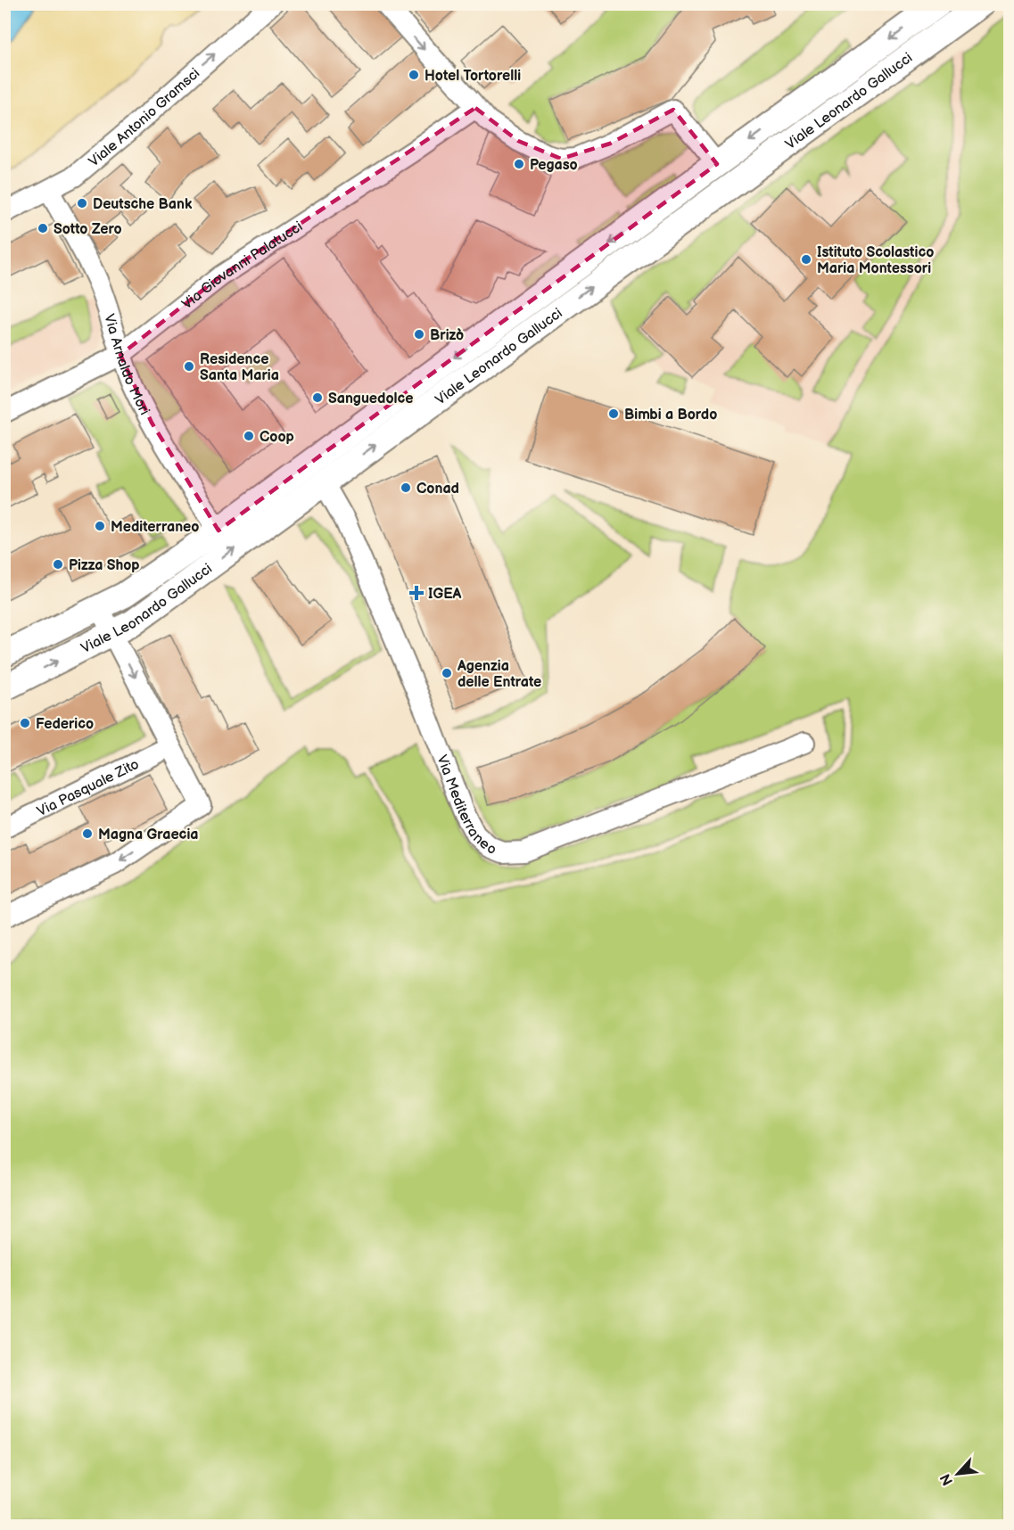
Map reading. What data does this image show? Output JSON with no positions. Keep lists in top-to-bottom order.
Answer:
{
  "streets": {
    "street": [
      "Viale Leonardo Gallucci",
      "Viale Antonio Gramsci",
      "Via Giovanni Palatucci",
      "Via Arnaldo Mori",
      "Via Pasquale Zito",
      "Via Mediterraneo"
    ]
  },
  "crossings": [
    ["Viale Leonardo Gallucci", "Via Arnaldo Mori"],
    ["Viale Leonardo Gallucci", "Via Mediterraneo"],
    ["Viale Antonio Gramsci", "Via Arnaldo Mori"],
    ["Via Giovanni Palatucci", "Via Arnaldo Mori"]
  ],
  "one_way": ["Viale Antonio Gramsci"],
  "places": {
    "other": [
      "Hotel Tortorelli",
      "Pegaso",
      "Deutsche Bank",
      "Sotto Zero",
      "Istituto Scolastico Maria Montessori",
      "Brizò",
      "Residence Santa Maria",
      "Sanguedolce",
      "Bimbi a Bordo",
      "Coop",
      "Conad",
      "Mediterraneo",
      "Pizza Shop",
      "Agenzia delle Entrate",
      "Federico",
      "Magna Graecia"
    ],
    "health": ["IGEA"]
  },
  "north": "bottom left"
}
